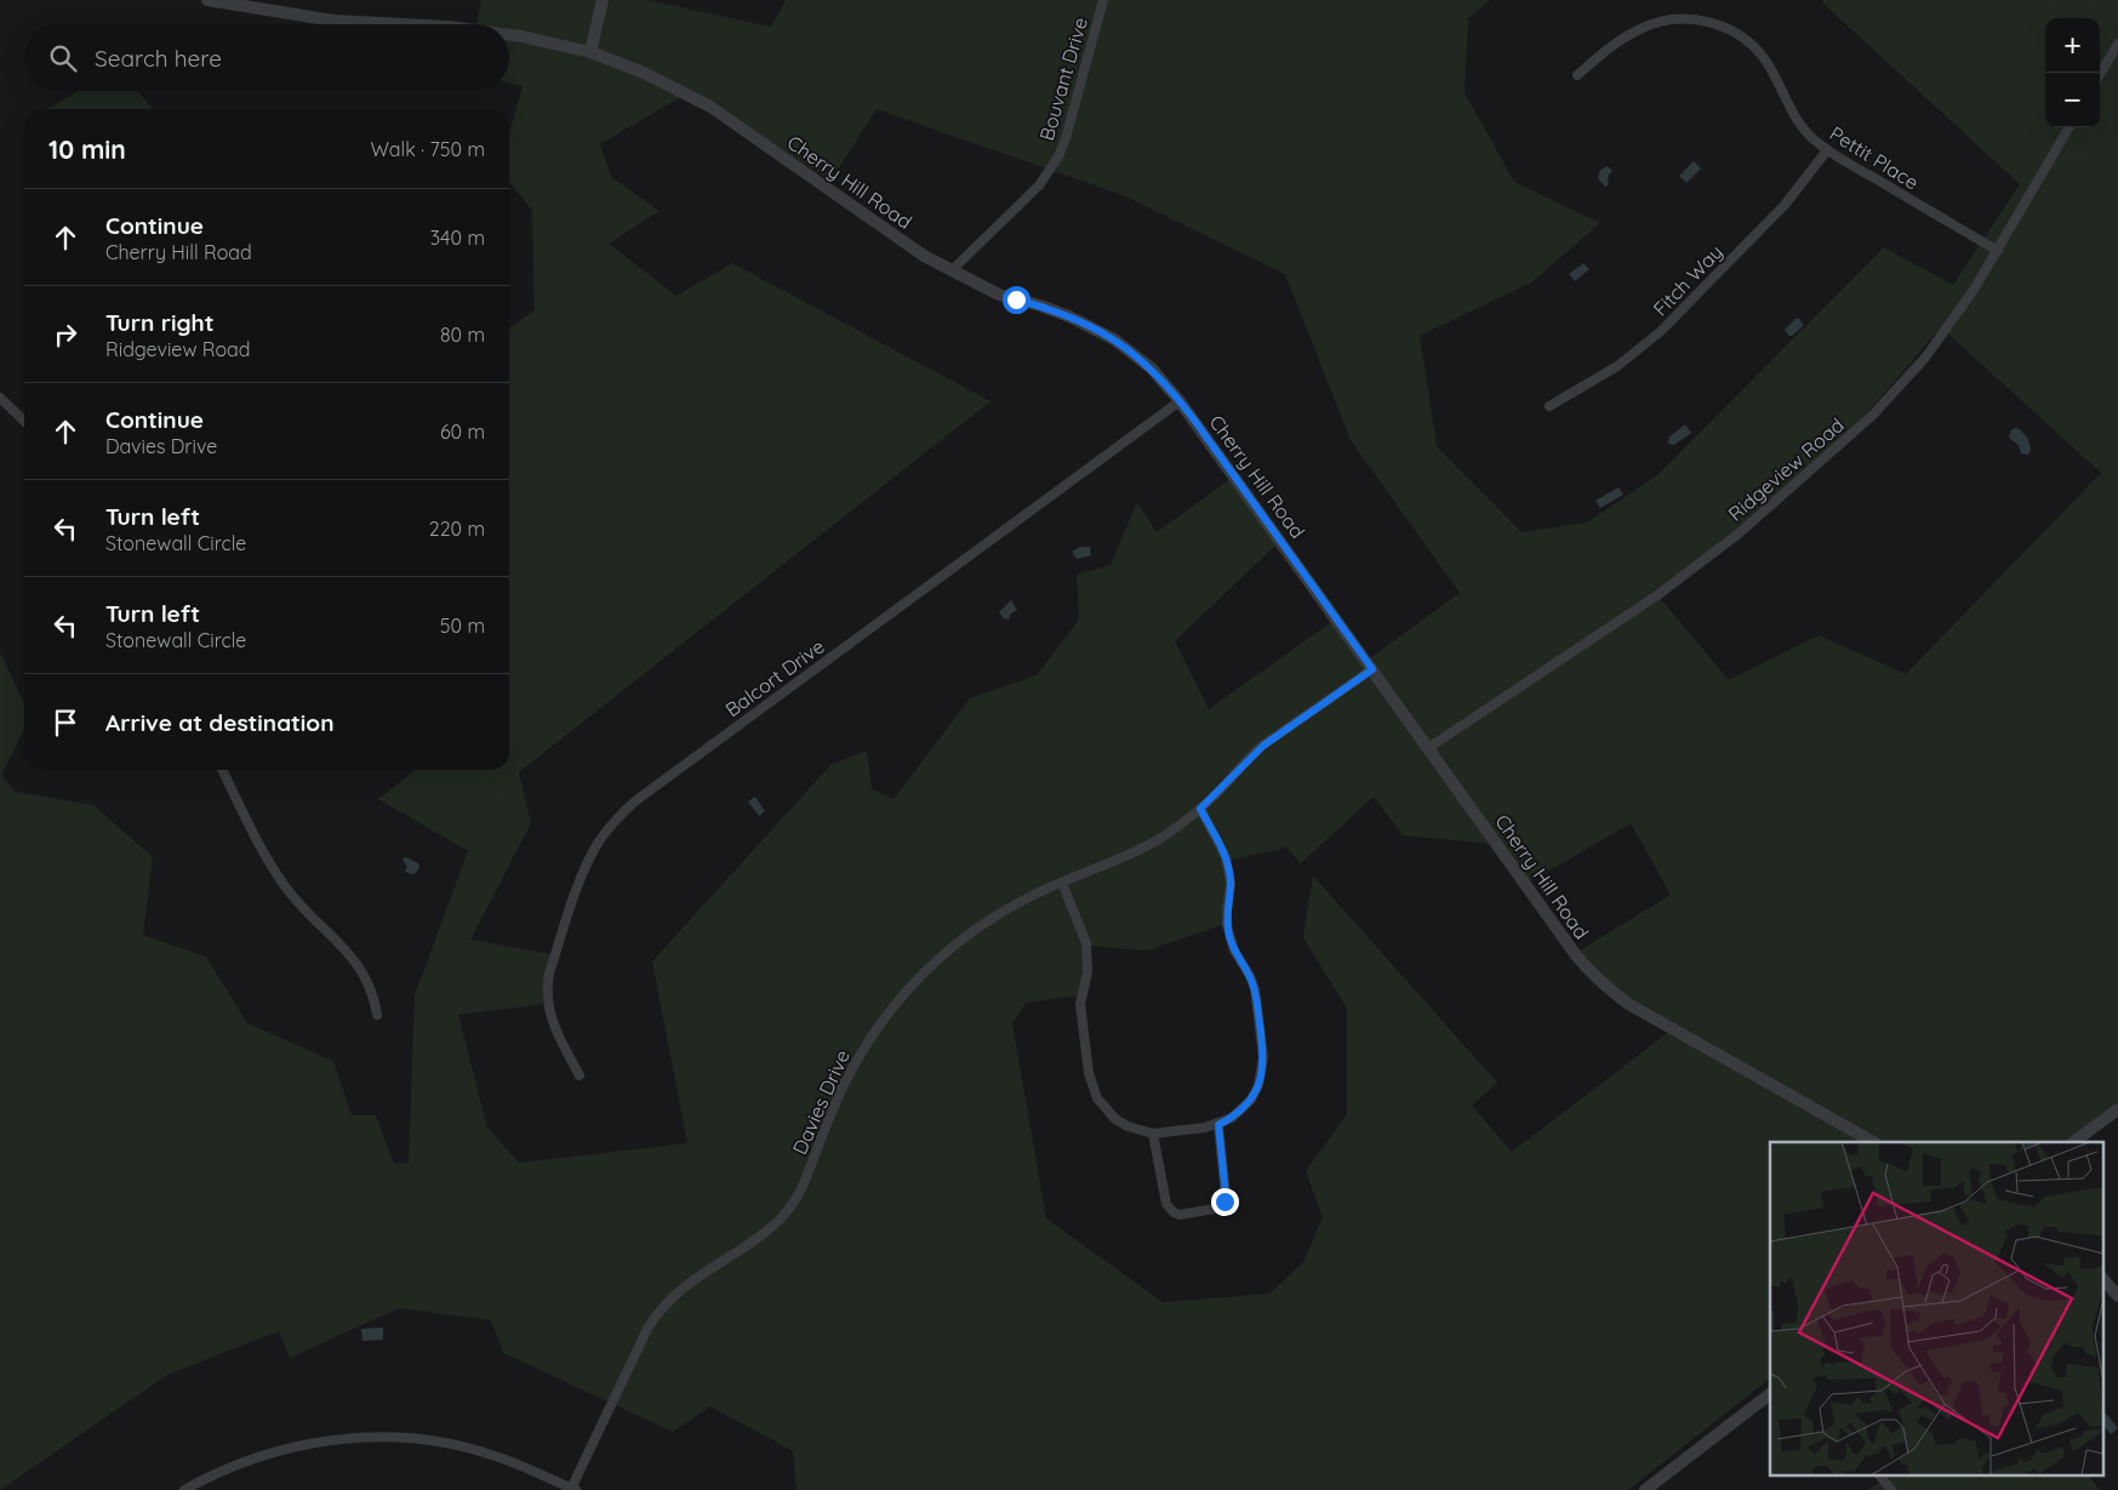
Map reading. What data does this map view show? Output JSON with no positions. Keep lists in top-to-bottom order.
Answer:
{
  "streets": {
    "street": [
      "Bouvant Drive",
      "Pettit Place",
      "Cherry Hill Road",
      "Fitch Way",
      "Ridgeview Road",
      "Balcort Drive",
      "Davies Drive"
    ]
  },
  "crossings": [
    ["Bouvant Drive", "Cherry Hill Road"],
    ["Pettit Place", "Fitch Way"],
    ["Pettit Place", "Ridgeview Road"],
    ["Cherry Hill Road", "Ridgeview Road"],
    ["Cherry Hill Road", "Balcort Drive"],
    ["Cherry Hill Road", "Davies Drive"]
  ],
  "page": {
    "map_buttons": ["+", "−"],
    "search": "Search here",
    "heading": ["10 min", "Walk · 750 m"],
    "list": [
      ["Continue", "Cherry Hill Road", "340 m"],
      ["Turn right", "Ridgeview Road", "80 m"],
      ["Continue", "Davies Drive", "60 m"],
      ["Turn left", "Stonewall Circle", "220 m"],
      ["Turn left", "Stonewall Circle", "50 m"],
      "Arrive at destination"
    ]
  }
}
